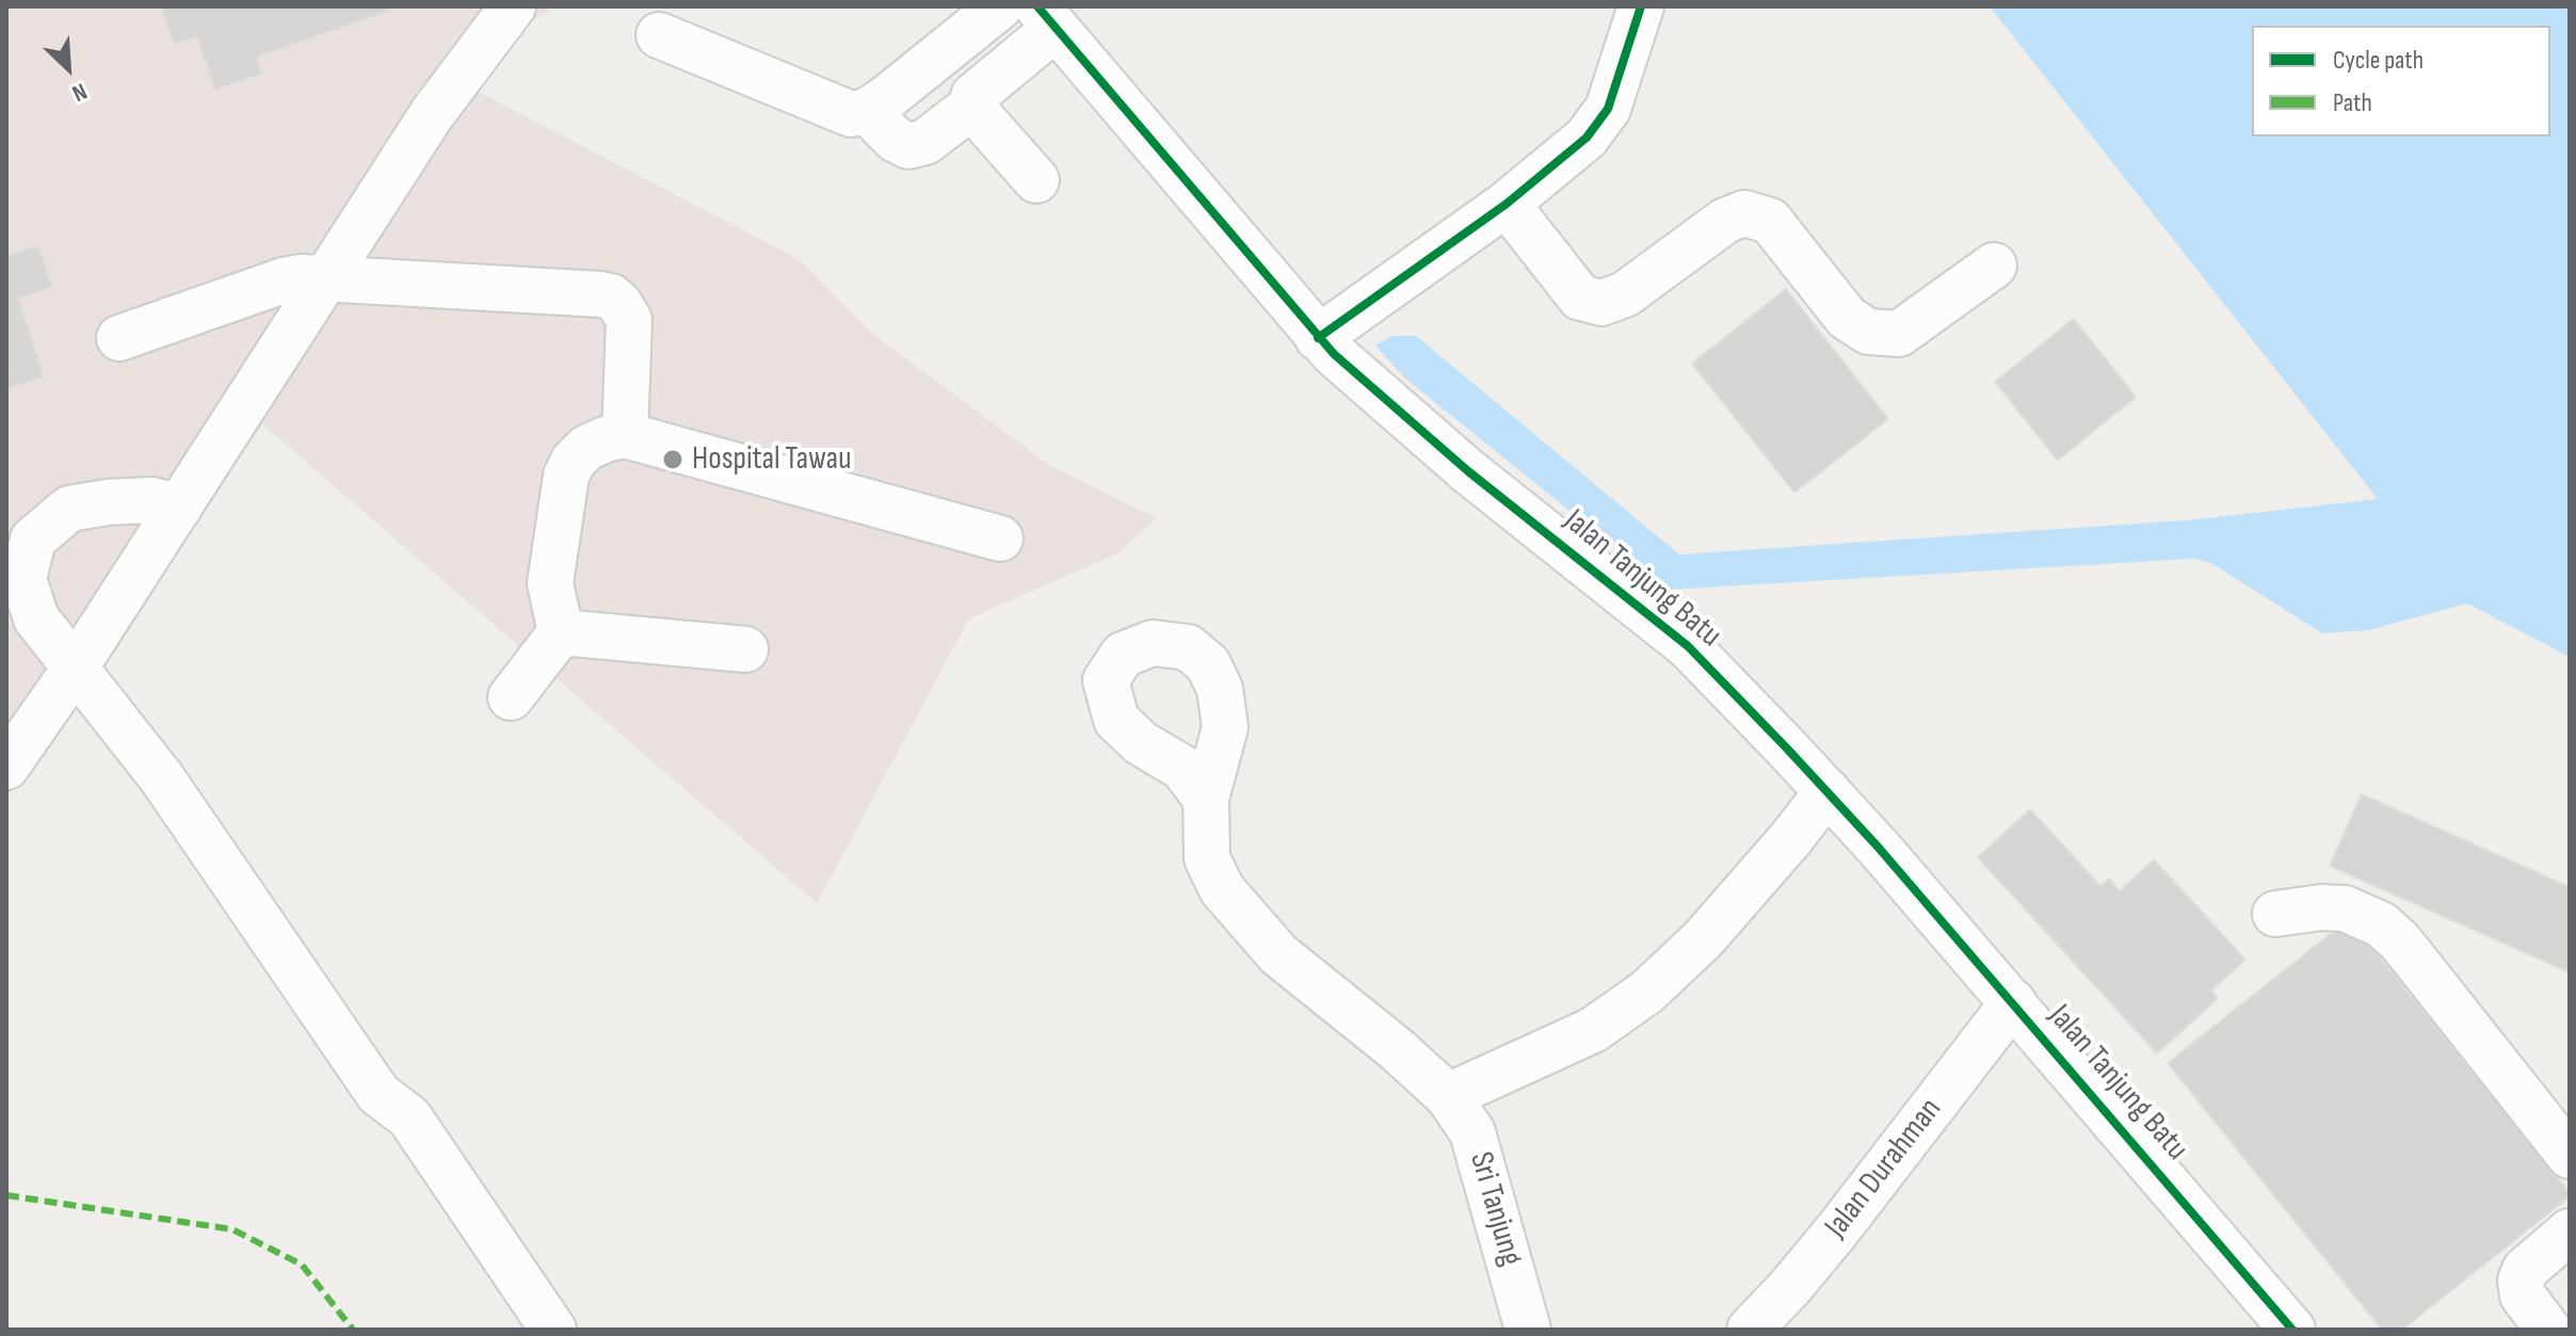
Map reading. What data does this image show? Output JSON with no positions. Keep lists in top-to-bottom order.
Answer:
{
  "streets": {
    "street": ["Jalan Tanjung Batu", "Jalan Durahman", "Sri Tanjung"]
  },
  "crossings": [
    ["Jalan Tanjung Batu", "Jalan Durahman"]
  ],
  "places": ["Hospital Tawau"],
  "legend": ["Cycle path", "Path"],
  "north": "bottom right"
}
